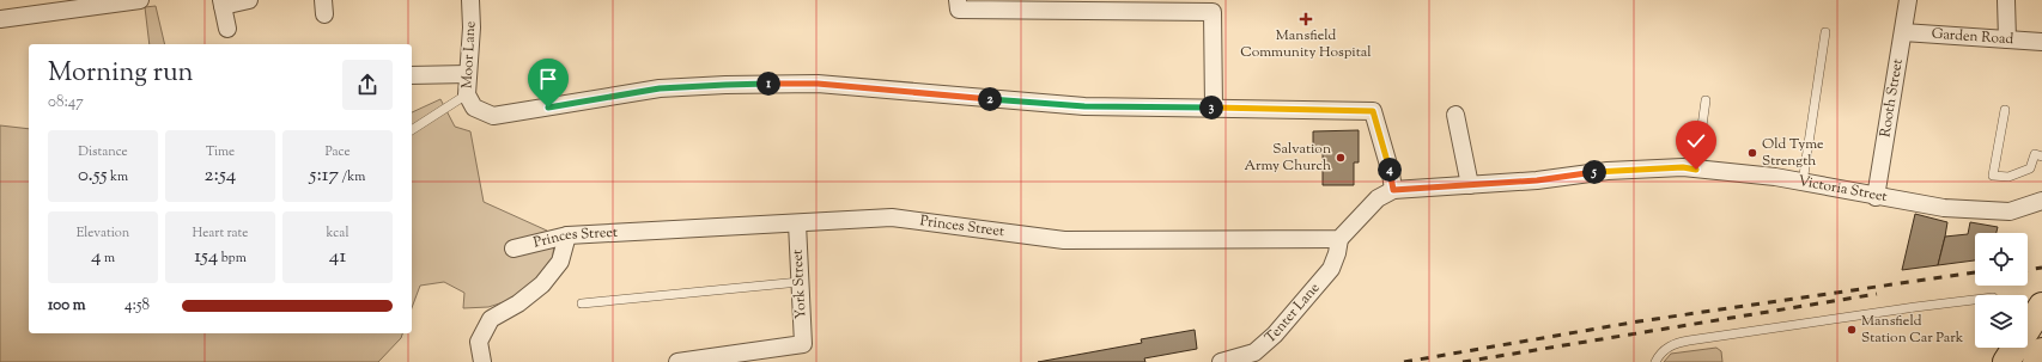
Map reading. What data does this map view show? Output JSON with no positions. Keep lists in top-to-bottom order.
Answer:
{
  "streets": {
    "street": [
      "Garden Road",
      "Moor Lane",
      "Rooth Street",
      "Victoria Street",
      "Princes Street",
      "York Street",
      "Tenter Lane"
    ]
  },
  "crossings": [
    ["Garden Road", "Rooth Street"],
    ["Rooth Street", "Victoria Street"],
    ["Princes Street", "York Street"],
    ["Princes Street", "Tenter Lane"]
  ],
  "places": {
    "health": ["Mansfield Community Hospital"],
    "other": ["Old Tyme Strength", "Salvation Army Church", "Mansfield Station Car Park"]
  },
  "page": {
    "heading": ["Morning run", "08:47"],
    "pins": [
      "1",
      "2",
      "3",
      "4",
      "5"
    ],
    "stats": [
      ["Distance", "0.55 km"],
      ["Time", "2:54"],
      ["Pace", "5:17 /km"],
      ["Elevation", "4 m"],
      ["Heart rate", "154 bpm"],
      ["kcal", "41"]
    ],
    "list": [
      {
        "name": "100 m",
        "note": "4:58"
      }
    ]
  }
}
